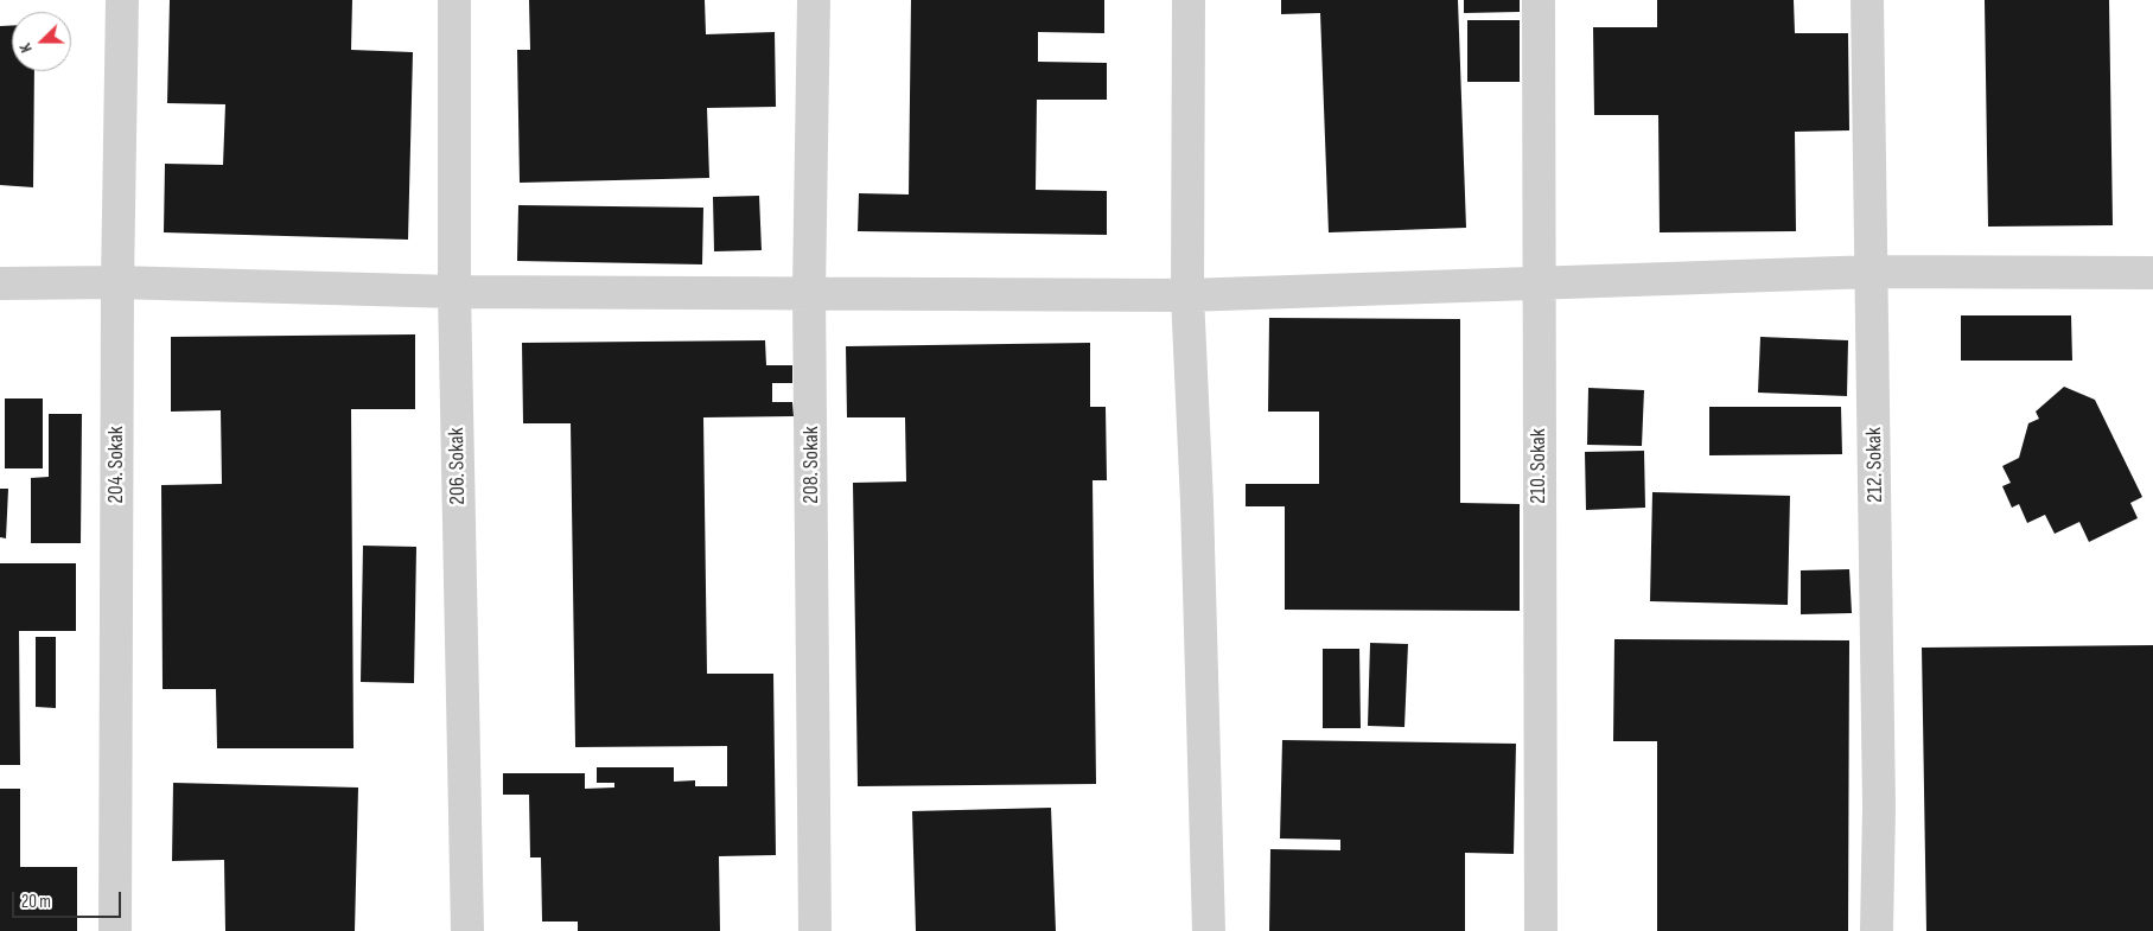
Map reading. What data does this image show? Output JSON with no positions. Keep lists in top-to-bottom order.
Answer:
{
  "streets": {
    "street": [
      "204. Sokak",
      "208. Sokak",
      "212. Sokak",
      "206. Sokak",
      "210. Sokak"
    ]
  },
  "scale_bar": "20 m",
  "north": "left"
}
